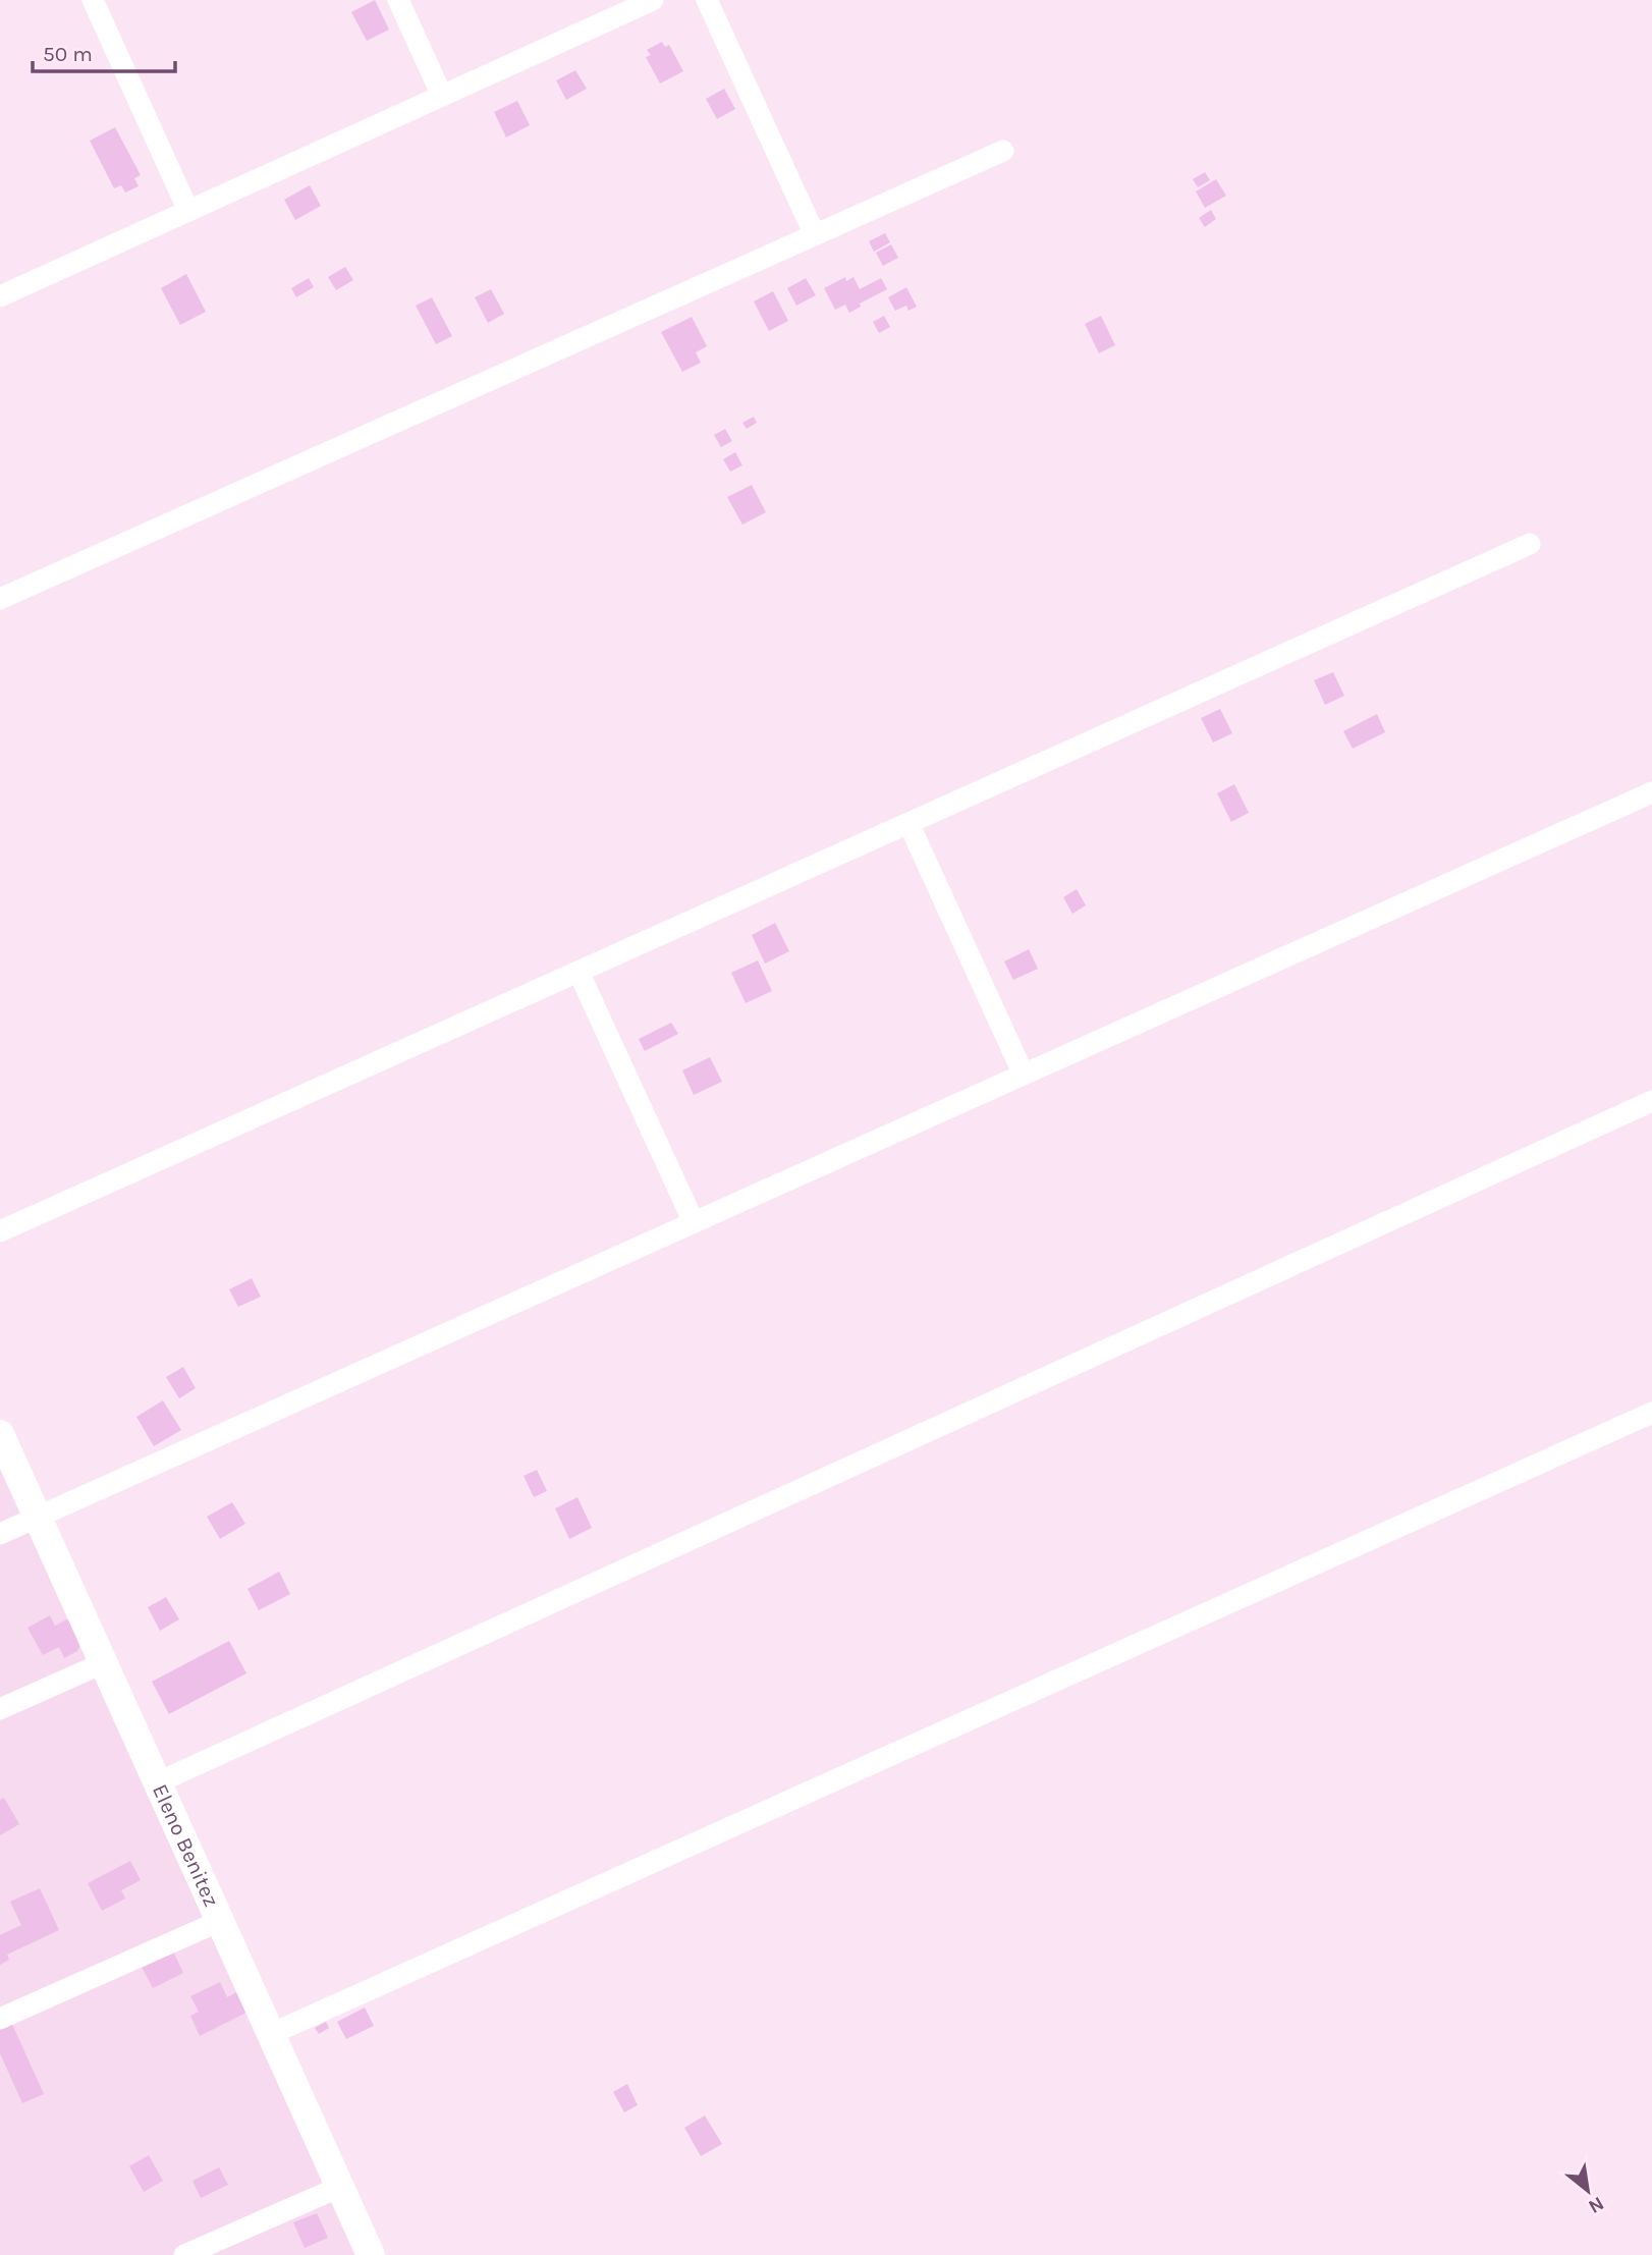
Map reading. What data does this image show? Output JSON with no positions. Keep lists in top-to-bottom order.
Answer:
{
  "streets": {
    "street": ["Eleno Benitez"]
  },
  "scale_bar": "50 m",
  "north": "bottom right"
}
